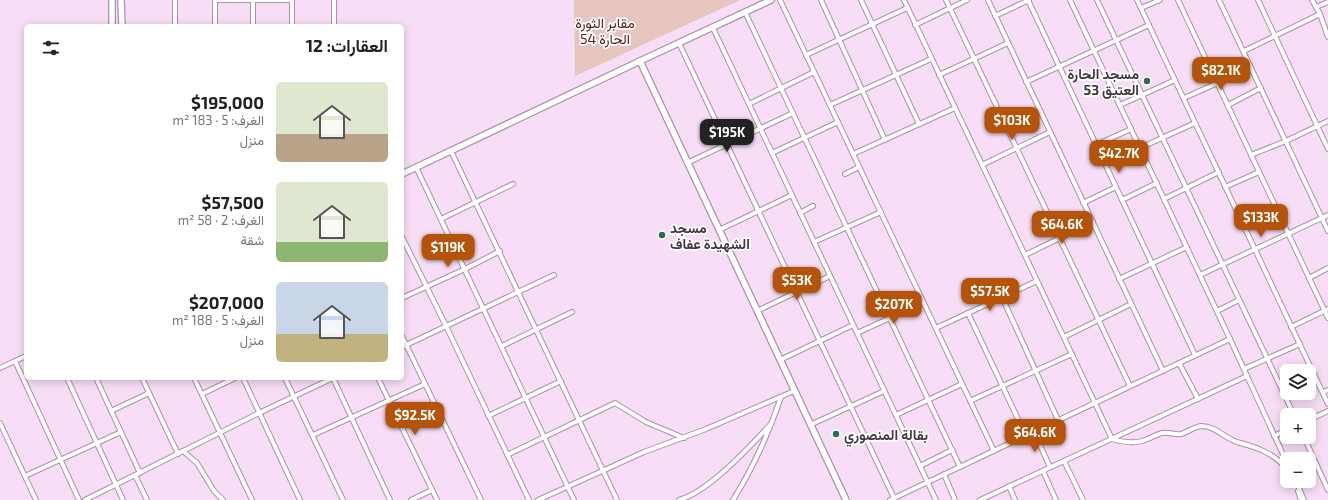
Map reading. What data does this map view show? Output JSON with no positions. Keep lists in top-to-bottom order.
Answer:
{
  "parks": ["مقابر الثورة الحارة 54"],
  "places": ["مسجد الحارة 53 العتيق", "مسجد الشهيدة عفاف", "بقالة المنصوري"],
  "page": {
    "heading": "العقارات: 12",
    "price": [
      "$82.1K",
      "$103K",
      "$195K",
      "$42.7K",
      "$133K",
      "$64.6K",
      "$119K",
      "$53K",
      "$57.5K",
      "$207K",
      "$92.5K",
      "$64.6K"
    ],
    "list": [
      {
        "name": "$195,000",
        "note": "الغرف: 5 · 183 m² · منزل"
      },
      {
        "name": "$57,500",
        "note": "الغرف: 2 · 58 m² · شقة"
      },
      {
        "name": "$207,000",
        "note": "الغرف: 5 · 188 m² · منزل"
      }
    ],
    "map_buttons": ["+", "−"]
  }
}
